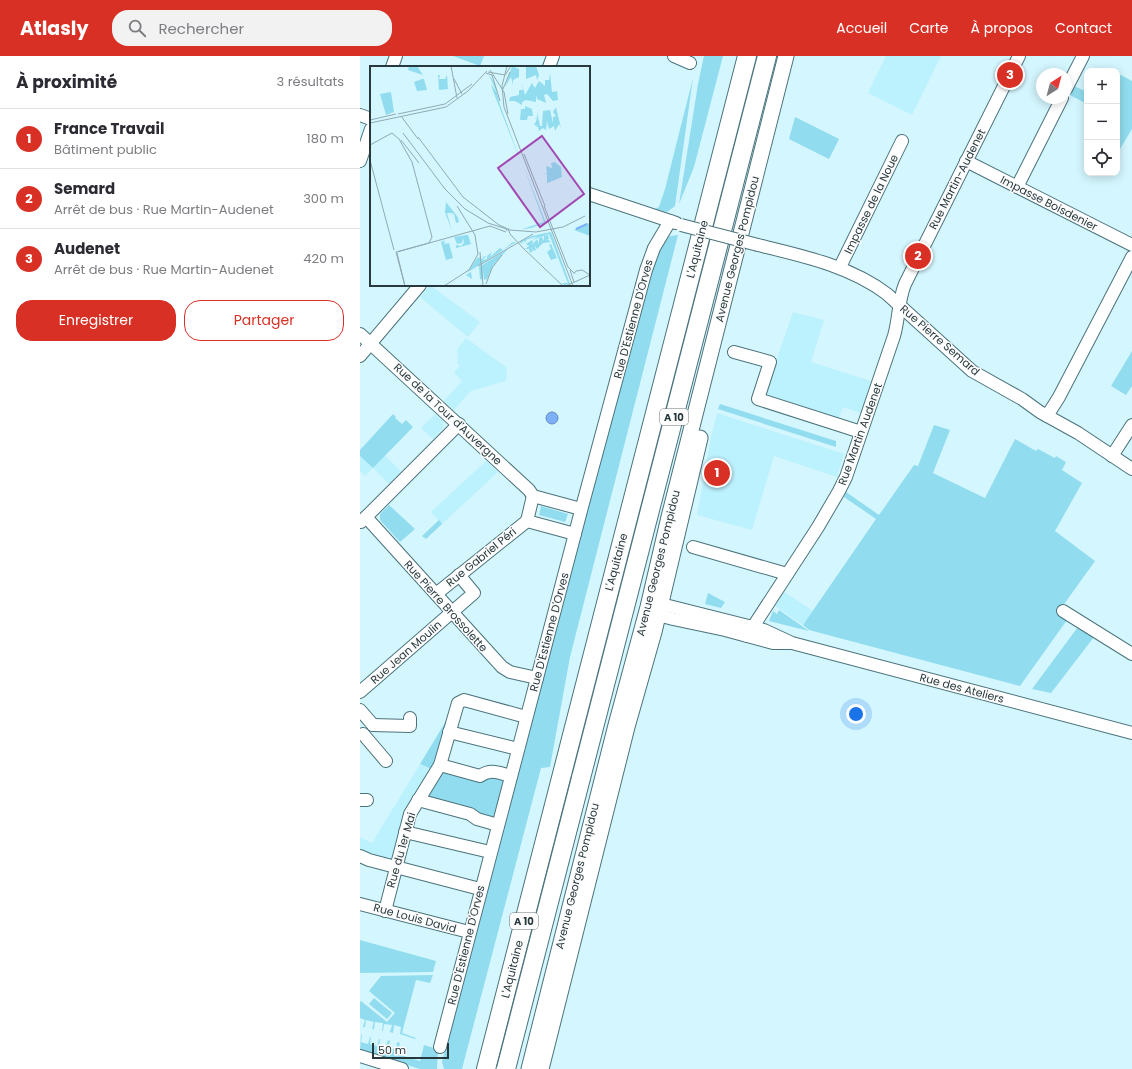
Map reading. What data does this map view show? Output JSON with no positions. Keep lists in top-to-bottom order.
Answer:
{
  "streets": {
    "highway": ["L'Aquitaine", "A 10"],
    "main road": ["Avenue Georges Pompidou"],
    "street": [
      "Rue Martin-Audenet",
      "Impasse Boisdenier",
      "Impasse de la Noue",
      "Rue D'Estienne D'Orves",
      "Rue Pierre Semard",
      "Rue de la Tour d'Auvergne",
      "Rue Martin Audenet",
      "Rue Gabriel Péri",
      "Rue Pierre Brossolette",
      "Rue Jean Moulin",
      "Rue des Ateliers",
      "Rue du 1er Mai",
      "Rue Louis David"
    ]
  },
  "crossings": [
    ["Rue Martin-Audenet", "Impasse Boisdenier"],
    ["Rue Martin-Audenet", "Rue Pierre Semard"],
    ["Rue Martin-Audenet", "Rue Martin Audenet"],
    ["Impasse de la Noue", "Rue Pierre Semard"],
    ["Avenue Georges Pompidou", "Rue des Ateliers"],
    ["Rue D'Estienne D'Orves", "Rue Pierre Semard"],
    ["Rue D'Estienne D'Orves", "Rue Pierre Brossolette"],
    ["Rue D'Estienne D'Orves", "Rue du 1er Mai"],
    ["Rue D'Estienne D'Orves", "Rue Louis David"],
    ["Rue Pierre Semard", "Rue Martin Audenet"],
    ["Rue Martin Audenet", "Rue des Ateliers"],
    ["Rue Gabriel Péri", "Rue Pierre Brossolette"],
    ["Rue Gabriel Péri", "Rue Jean Moulin"],
    ["Rue Pierre Brossolette", "Rue Jean Moulin"],
    ["Rue du 1er Mai", "Rue Louis David"]
  ],
  "scale_bar": "50 m",
  "north": "top right",
  "page": {
    "header": "Atlasly",
    "search": "Rechercher",
    "nav": [
      "Accueil",
      "Carte",
      "À propos",
      "Contact"
    ],
    "heading": ["À proximité", "3 résultats"],
    "pins": ["3", "2", "1"],
    "map_buttons": ["+", "−"],
    "list": [
      {
        "mark": "1",
        "name": "France Travail",
        "note": "Bâtiment public",
        "value": "180 m"
      },
      {
        "mark": "2",
        "name": "Semard",
        "note": "Arrêt de bus · Rue Martin-Audenet",
        "value": "300 m"
      },
      {
        "mark": "3",
        "name": "Audenet",
        "note": "Arrêt de bus · Rue Martin-Audenet",
        "value": "420 m"
      }
    ],
    "buttons": ["Enregistrer", "Partager"],
    "scale": "50 m"
  }
}
